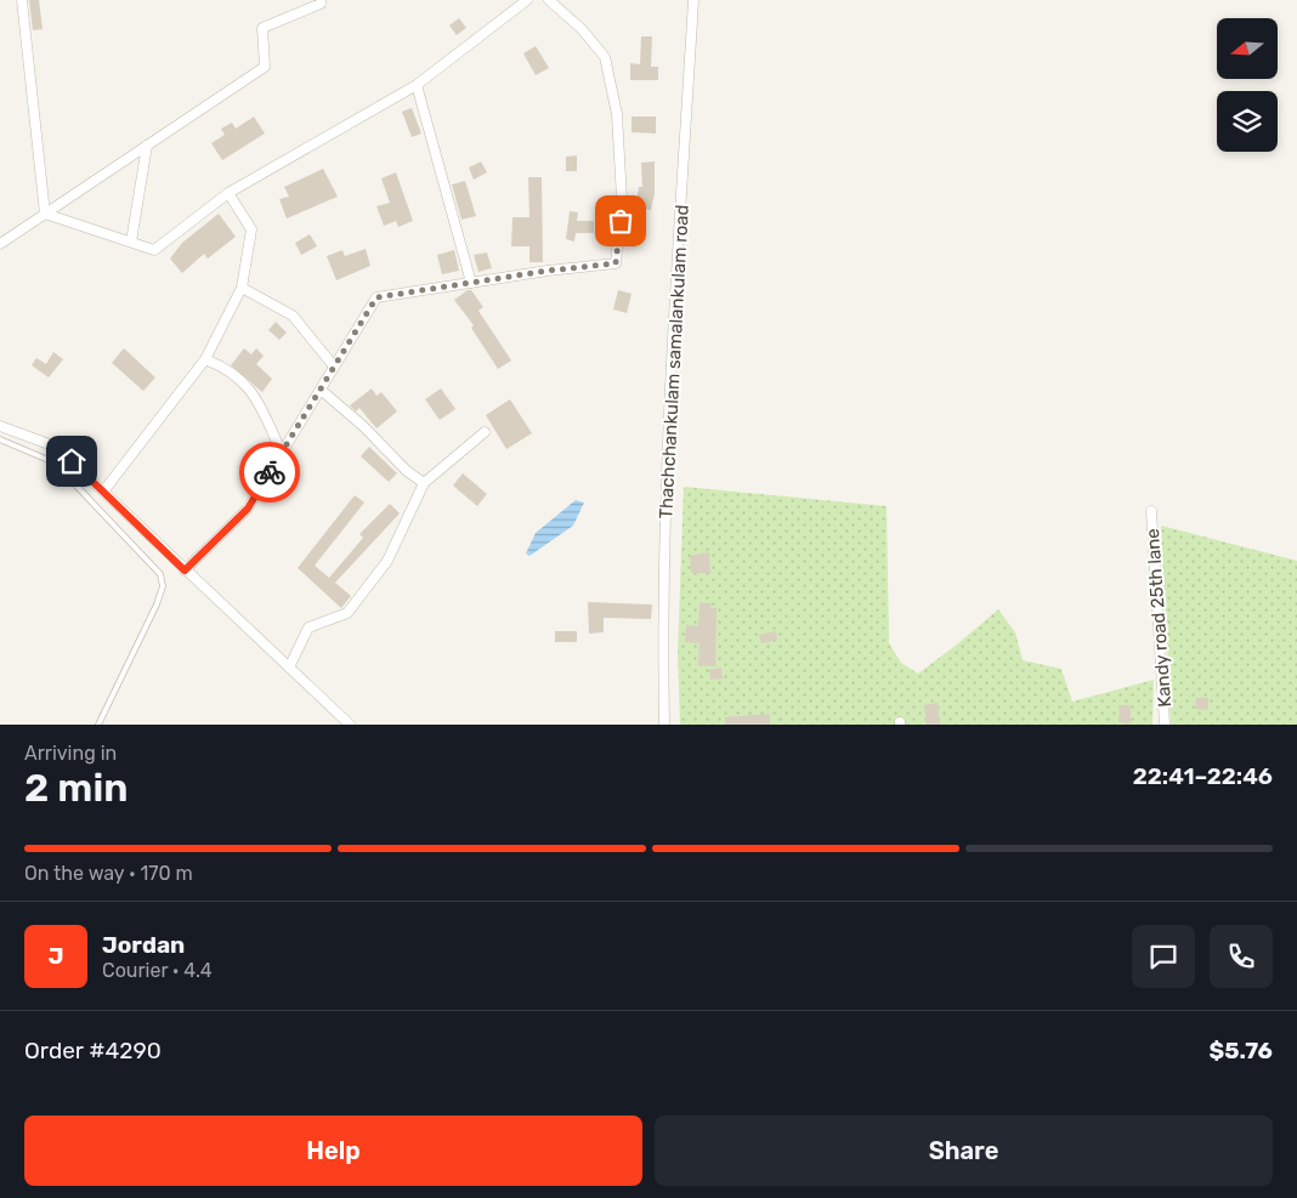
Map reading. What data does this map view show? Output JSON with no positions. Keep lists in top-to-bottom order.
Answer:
{
  "streets": {
    "street": ["Thachchankulam samalankulam road", "Kandy road 25th lane"]
  },
  "north": "left",
  "page": {
    "heading": ["2 min", "Arriving in", "22:41–22:46"],
    "panel": [
      "Jordan",
      "Courier · 4.4",
      "Order #4290",
      "$5.76"
    ],
    "bar": "On the way · 170 m",
    "round": "J",
    "buttons": ["Help", "Share"]
  }
}
